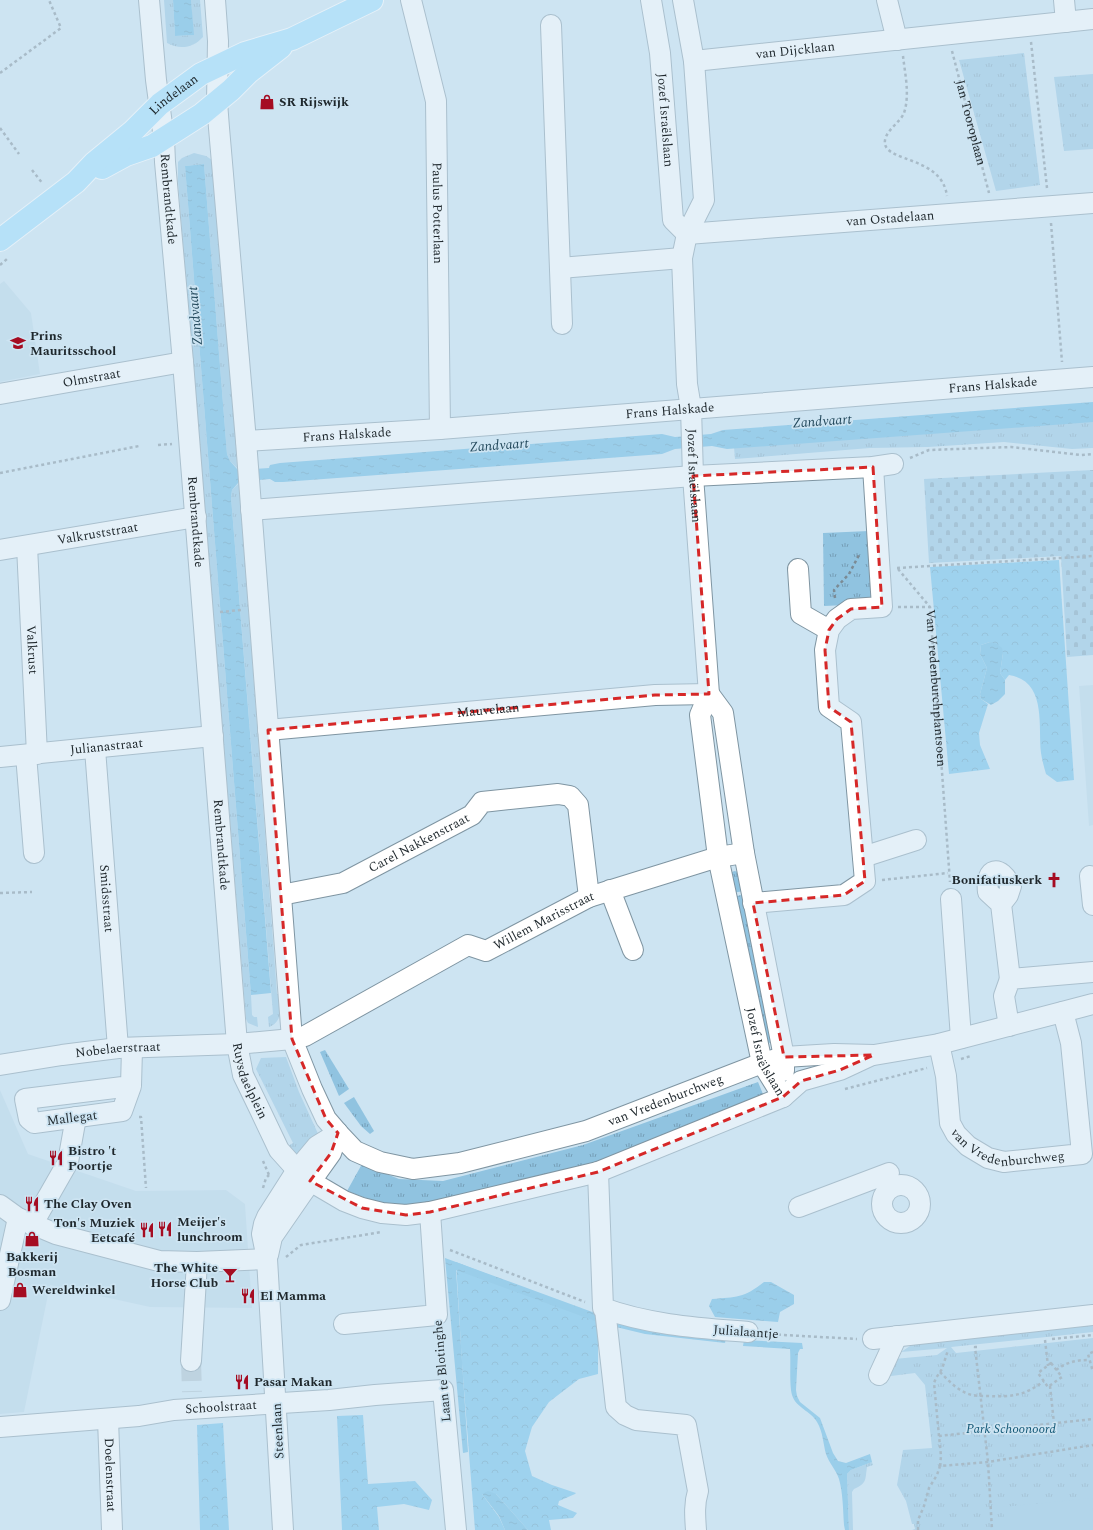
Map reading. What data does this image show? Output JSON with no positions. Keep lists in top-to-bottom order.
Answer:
{
  "streets": {
    "main road": ["Lindelaan"],
    "street": [
      "van Dijcklaan",
      "Jozef Israëlslaan",
      "Rembrandtkade",
      "Paulus Potterlaan",
      "van Ostadelaan",
      "Olmstraat",
      "Frans Halskade",
      "Valkruststraat",
      "Valkrust",
      "Mauvelaan",
      "Julianastraat",
      "Carel Nakkenstraat",
      "Smidsstraat",
      "Willem Marisstraat",
      "Nobelaerstraat",
      "Ruysdaelplein",
      "van Vredenburchweg",
      "Mallegat",
      "Julialaantje",
      "Laan te Blotinghe",
      "Schoolstraat",
      "Steenlaan",
      "Doelenstraat"
    ],
    "path": ["Jan Tooroplaan", "Van Vredenburchplantsoen"]
  },
  "crossings": [
    ["van Dijcklaan", "Jozef Israëlslaan"],
    ["van Dijcklaan", "Jan Tooroplaan"],
    ["Lindelaan", "Rembrandtkade"],
    ["Jozef Israëlslaan", "van Ostadelaan"],
    ["Jozef Israëlslaan", "Frans Halskade"],
    ["Jozef Israëlslaan", "Mauvelaan"],
    ["Jozef Israëlslaan", "Willem Marisstraat"],
    ["Jozef Israëlslaan", "van Vredenburchweg"],
    ["Jan Tooroplaan", "van Ostadelaan"],
    ["Rembrandtkade", "Olmstraat"],
    ["Rembrandtkade", "Valkruststraat"],
    ["Rembrandtkade", "Julianastraat"],
    ["Rembrandtkade", "Nobelaerstraat"],
    ["Rembrandtkade", "Ruysdaelplein"],
    ["Paulus Potterlaan", "Frans Halskade"],
    ["Valkruststraat", "Valkrust"],
    ["Valkrust", "Julianastraat"],
    ["Julianastraat", "Smidsstraat"],
    ["Carel Nakkenstraat", "Willem Marisstraat"],
    ["Smidsstraat", "Nobelaerstraat"],
    ["Willem Marisstraat", "Ruysdaelplein"],
    ["Nobelaerstraat", "Ruysdaelplein"],
    ["Ruysdaelplein", "van Vredenburchweg"],
    ["Ruysdaelplein", "Laan te Blotinghe"],
    ["Ruysdaelplein", "Steenlaan"],
    ["van Vredenburchweg", "Laan te Blotinghe"],
    ["Laan te Blotinghe", "Schoolstraat"],
    ["Schoolstraat", "Steenlaan"],
    ["Schoolstraat", "Doelenstraat"]
  ],
  "water": ["Zandvaart"],
  "parks": ["Park Schoonoord"],
  "places": {
    "shop": ["SR Rijswijk", "Bakkerij Bosman", "Wereldwinkel"],
    "school or university": ["Prins Mauritsschool"],
    "church": ["Bonifatiuskerk"],
    "restaurant": [
      "Bistro 't Poortje",
      "The Clay Oven",
      "Meijer's lunchroom",
      "Ton's Muziek Eetcafé",
      "El Mamma",
      "Pasar Makan"
    ],
    "bar": ["The White Horse Club"]
  }
}
